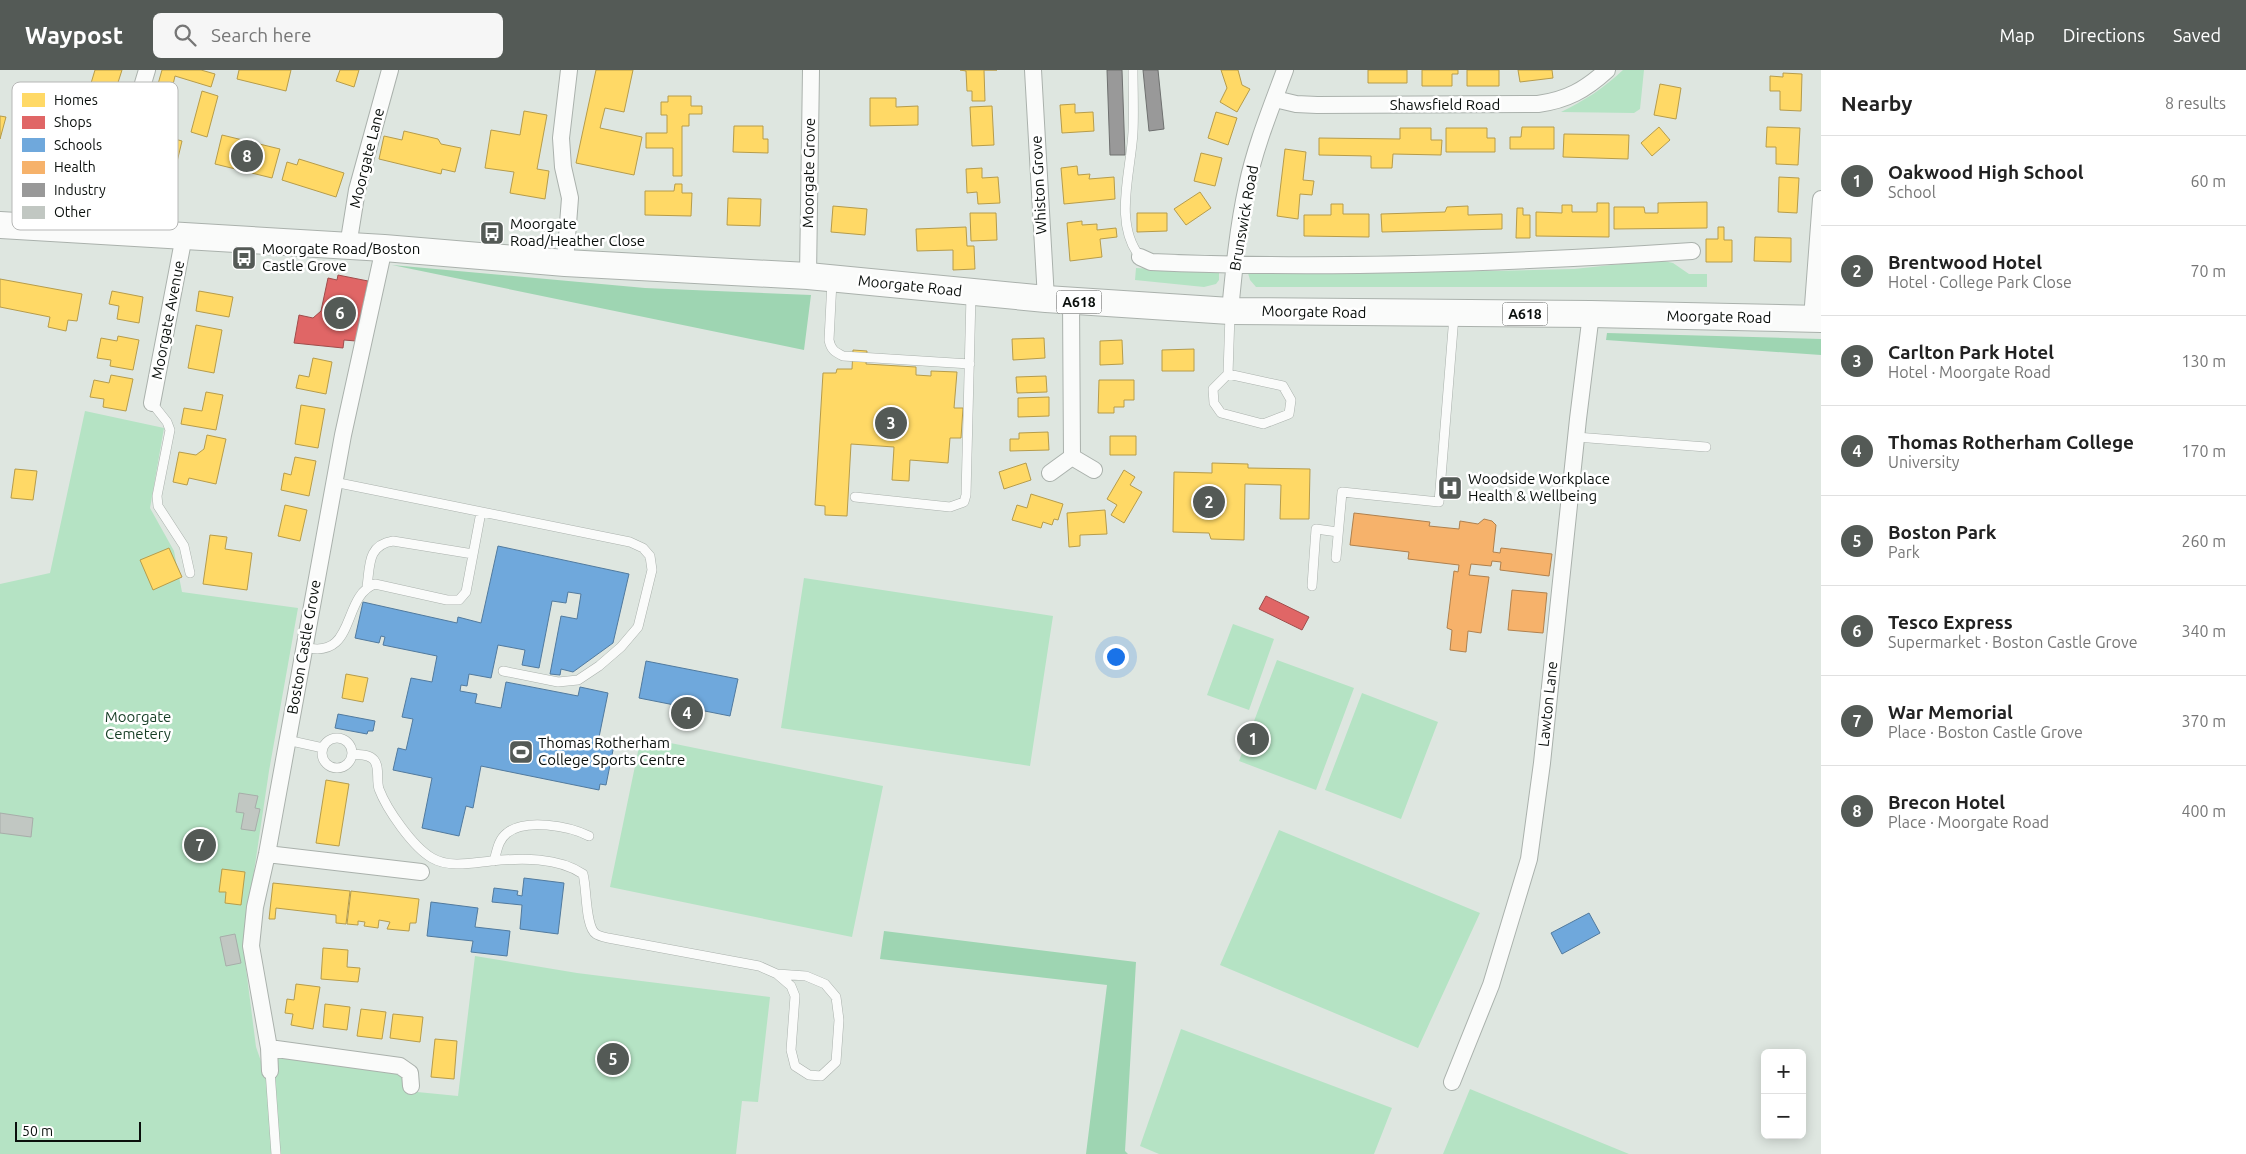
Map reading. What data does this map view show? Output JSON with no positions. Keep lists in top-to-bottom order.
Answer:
{
  "streets": {
    "main road": ["Moorgate Road", "A618"],
    "street": [
      "Shawsfield Road",
      "Moorgate Lane",
      "Moorgate Grove",
      "Whiston Grove",
      "Brunswick Road",
      "Moorgate Avenue",
      "Boston Castle Grove",
      "Lawton Lane"
    ]
  },
  "crossings": [
    ["Shawsfield Road", "Brunswick Road"],
    ["Moorgate Lane", "Moorgate Road"],
    ["Moorgate Grove", "Moorgate Road"],
    ["Whiston Grove", "Moorgate Road"],
    ["Brunswick Road", "Moorgate Road"],
    ["Moorgate Road", "Moorgate Avenue"],
    ["Moorgate Road", "Boston Castle Grove"],
    ["Moorgate Road", "Lawton Lane"]
  ],
  "parks": ["Moorgate Cemetery"],
  "places": {
    "bus stop": ["Moorgate Road/Heather Close", "Moorgate Road/Boston Castle Grove"],
    "hospital": ["Woodside Workplace Health & Wellbeing"],
    "sports": ["Thomas Rotherham College Sports Centre"]
  },
  "legend": [
    "Homes",
    "Shops",
    "Schools",
    "Health",
    "Industry",
    "Other"
  ],
  "scale_bar": "50 m",
  "page": {
    "header": "Waypost",
    "search": "Search here",
    "nav": ["Map", "Directions", "Saved"],
    "heading": ["Nearby", "8 results"],
    "list": [
      {
        "mark": "1",
        "name": "Oakwood High School",
        "note": "School",
        "value": "60 m"
      },
      {
        "mark": "2",
        "name": "Brentwood Hotel",
        "note": "Hotel · College Park Close",
        "value": "70 m"
      },
      {
        "mark": "3",
        "name": "Carlton Park Hotel",
        "note": "Hotel · Moorgate Road",
        "value": "130 m"
      },
      {
        "mark": "4",
        "name": "Thomas Rotherham College",
        "note": "University",
        "value": "170 m"
      },
      {
        "mark": "5",
        "name": "Boston Park",
        "note": "Park",
        "value": "260 m"
      },
      {
        "mark": "6",
        "name": "Tesco Express",
        "note": "Supermarket · Boston Castle Grove",
        "value": "340 m"
      },
      {
        "mark": "7",
        "name": "War Memorial",
        "note": "Place · Boston Castle Grove",
        "value": "370 m"
      },
      {
        "mark": "8",
        "name": "Brecon Hotel",
        "note": "Place · Moorgate Road",
        "value": "400 m"
      }
    ],
    "pins": [
      "8",
      "6",
      "3",
      "2",
      "4",
      "1",
      "7",
      "5"
    ],
    "map_buttons": ["+", "−"],
    "scale": "50 m"
  }
}
